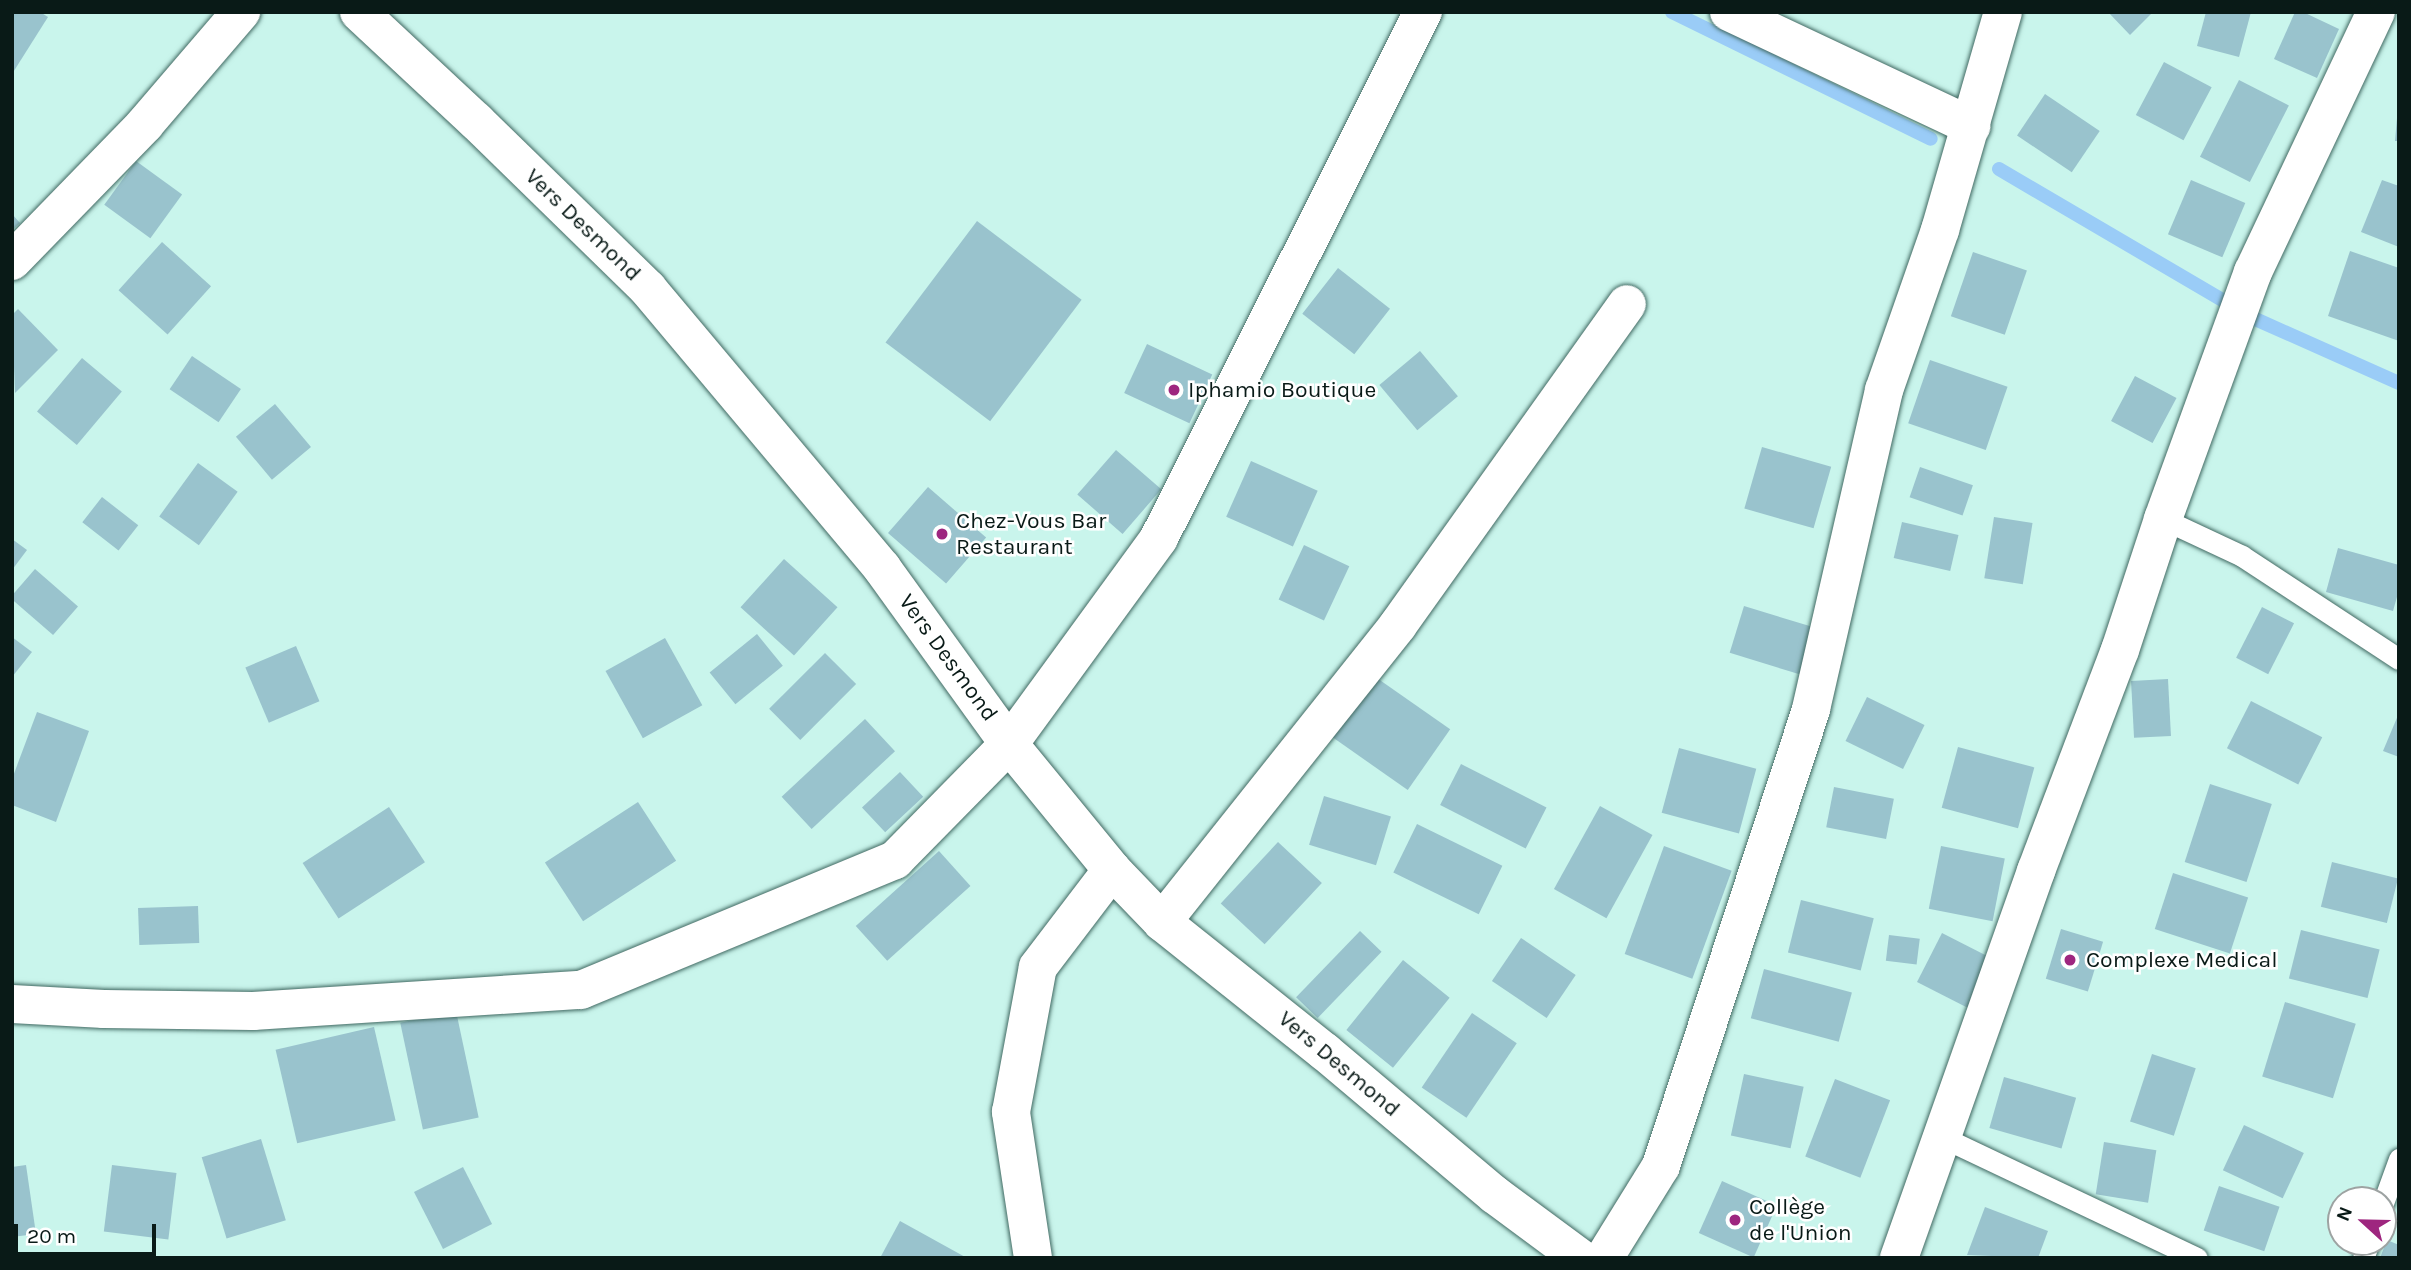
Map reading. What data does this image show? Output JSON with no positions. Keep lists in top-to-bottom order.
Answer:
{
  "streets": {
    "street": ["Vers Desmond"]
  },
  "places": [
    "Iphamio Boutique",
    "Chez-Vous Bar Restaurant",
    "Complexe Medical",
    "Collège de l'Union"
  ],
  "scale_bar": "20 m",
  "north": "left"
}
